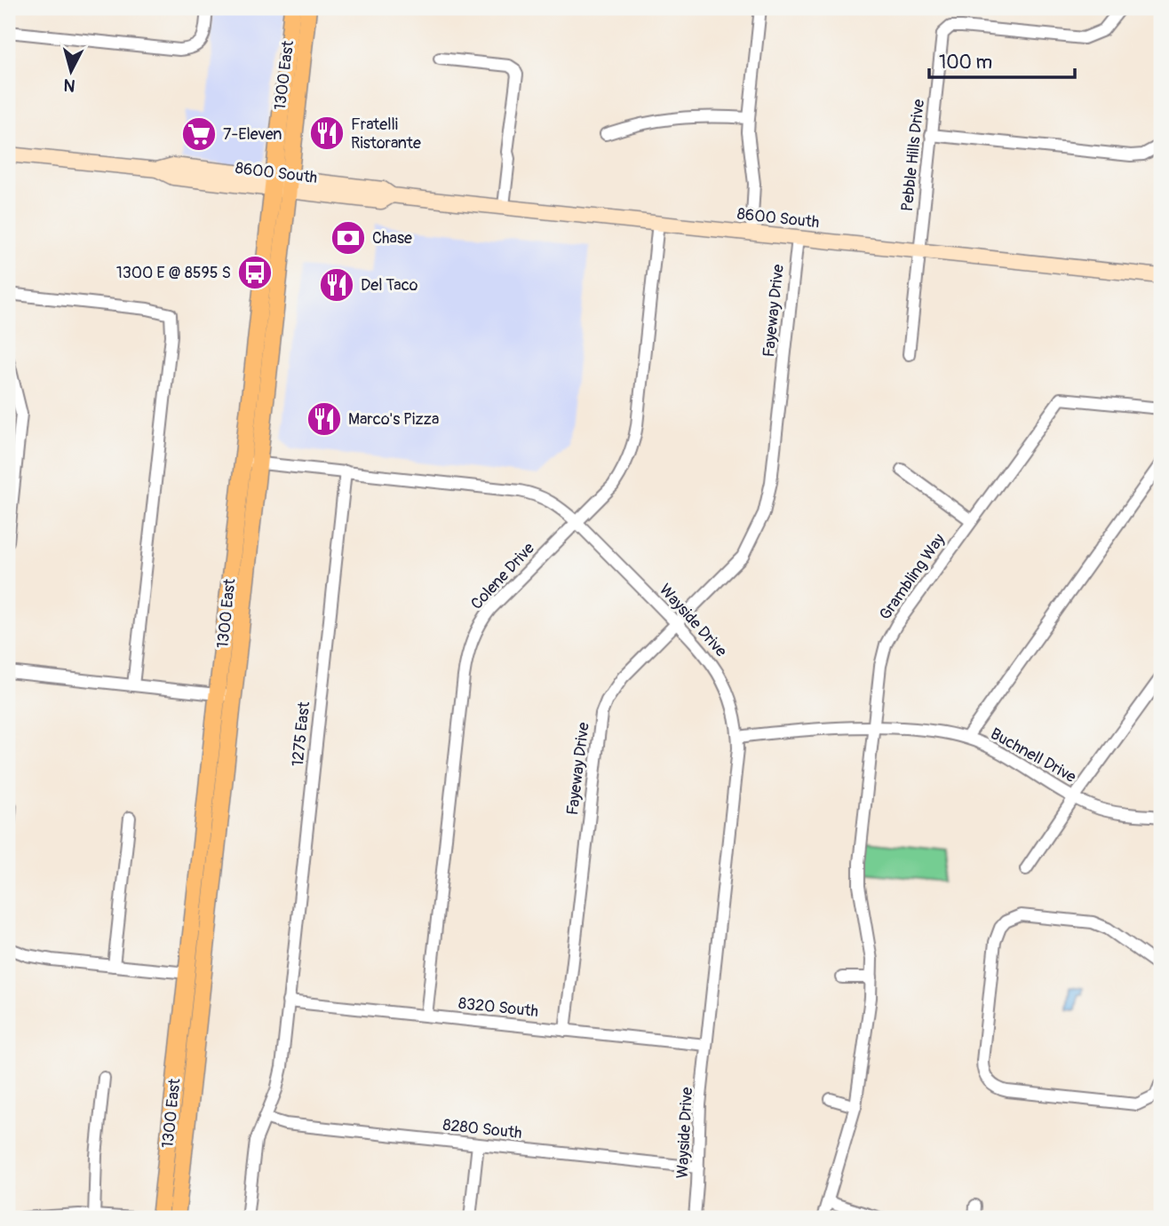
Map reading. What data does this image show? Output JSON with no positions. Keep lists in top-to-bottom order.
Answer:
{
  "streets": {
    "main road": ["1300 East", "8600 South"],
    "street": [
      "Pebble Hills Drive",
      "Fayeway Drive",
      "Colene Drive",
      "Grambling Way",
      "Wayside Drive",
      "1275 East",
      "Buchnell Drive",
      "8320 South",
      "8280 South"
    ]
  },
  "crossings": [
    ["1300 East", "8600 South"],
    ["1300 East", "Wayside Drive"],
    ["Pebble Hills Drive", "8600 South"],
    ["8600 South", "Fayeway Drive"],
    ["8600 South", "Colene Drive"],
    ["Fayeway Drive", "Wayside Drive"],
    ["Fayeway Drive", "8320 South"],
    ["Colene Drive", "Wayside Drive"],
    ["Colene Drive", "8320 South"],
    ["Grambling Way", "Buchnell Drive"],
    ["Wayside Drive", "1275 East"],
    ["Wayside Drive", "Buchnell Drive"],
    ["Wayside Drive", "8320 South"],
    ["Wayside Drive", "8280 South"],
    ["1275 East", "8320 South"],
    ["1275 East", "8280 South"]
  ],
  "places": {
    "restaurant": ["Fratelli Ristorante", "Del Taco", "Marco's Pizza"],
    "supermarket": ["7-Eleven"],
    "bank": ["Chase"],
    "bus stop": ["1300 E @ 8595 S"]
  },
  "scale_bar": "100 m",
  "north": "bottom"
}
